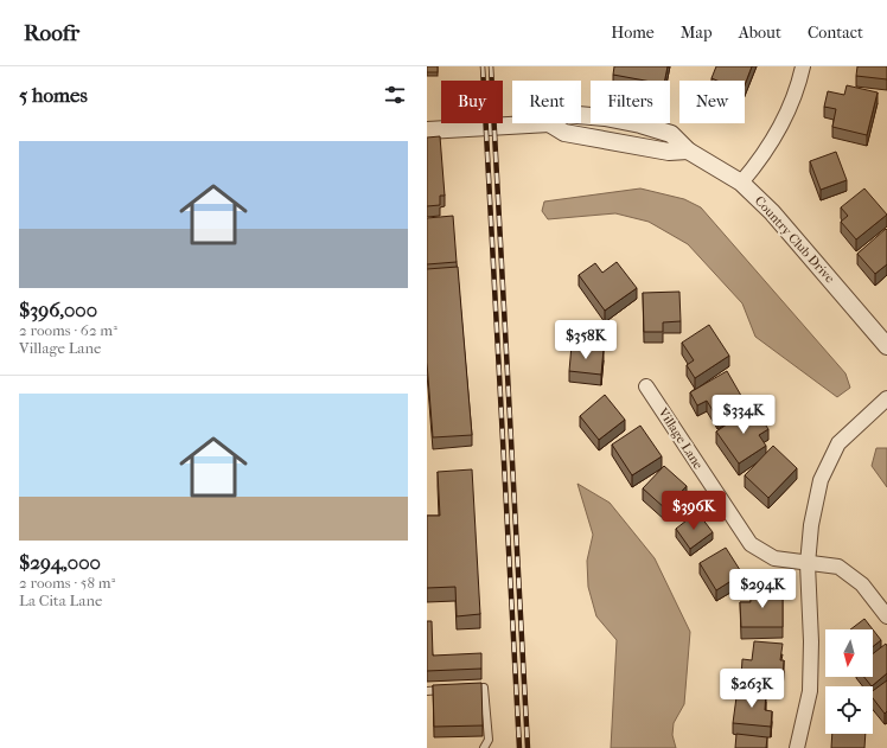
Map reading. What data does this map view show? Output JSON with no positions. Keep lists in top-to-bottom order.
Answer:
{
  "streets": {
    "street": ["Country Club Drive", "Village Lane"]
  },
  "north": "bottom",
  "page": {
    "header": "Roofr",
    "nav": [
      "Home",
      "Map",
      "About",
      "Contact"
    ],
    "heading": "5 homes",
    "chip": [
      "Buy",
      "Rent",
      "Filters",
      "New"
    ],
    "list": [
      {
        "name": "$396,000",
        "note": "2 rooms · 62 m² · Village Lane"
      },
      {
        "name": "$294,000",
        "note": "2 rooms · 58 m² · La Cita Lane"
      }
    ],
    "price": [
      "$358K",
      "$334K",
      "$396K",
      "$294K",
      "$263K"
    ]
  }
}
